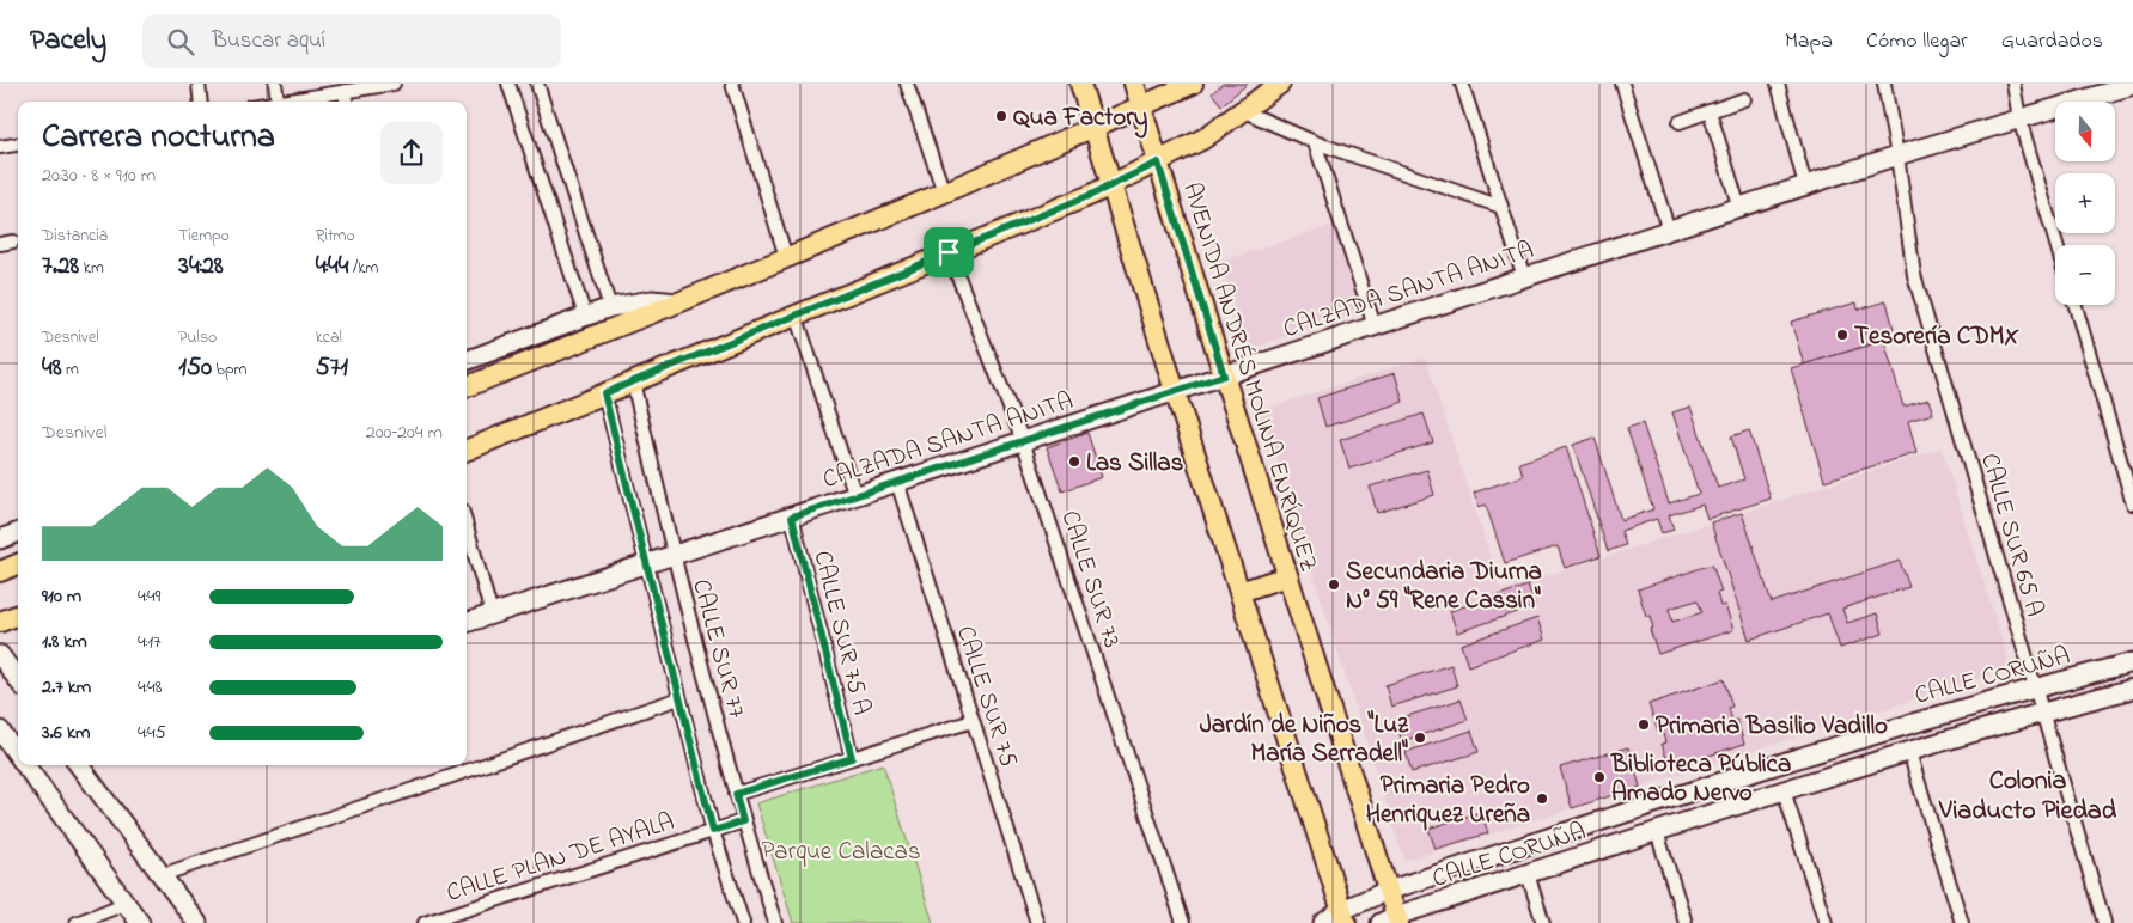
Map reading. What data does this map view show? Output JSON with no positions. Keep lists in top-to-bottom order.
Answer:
{
  "streets": {
    "main road": ["AVENIDA ANDRÉS MOLINA ENRÍQUEZ"],
    "street": [
      "CALZADA SANTA ANITA",
      "CALLE SUR 65 A",
      "CALLE SUR 73",
      "CALLE SUR 75 A",
      "CALLE SUR 77",
      "CALLE CORUÑA",
      "CALLE SUR 75",
      "CALLE PLAN DE AYALA"
    ]
  },
  "crossings": [
    ["CALZADA SANTA ANITA", "AVENIDA ANDRÉS MOLINA ENRÍQUEZ"],
    ["CALZADA SANTA ANITA", "CALLE SUR 65 A"],
    ["CALZADA SANTA ANITA", "CALLE SUR 73"],
    ["CALZADA SANTA ANITA", "CALLE SUR 75 A"],
    ["CALZADA SANTA ANITA", "CALLE SUR 77"],
    ["CALZADA SANTA ANITA", "CALLE SUR 75"],
    ["AVENIDA ANDRÉS MOLINA ENRÍQUEZ", "CALLE CORUÑA"],
    ["CALLE SUR 65 A", "CALLE CORUÑA"],
    ["CALLE SUR 77", "CALLE PLAN DE AYALA"]
  ],
  "districts": ["Colonia Viaducto Piedad"],
  "parks": ["Parque Calacas"],
  "places": [
    "Qua Factory",
    "Tesorería CDMX",
    "Las Sillas",
    "Secundaria Diurna N° 59 \"Rene Cassin\"",
    "Primaria Basilio Vadillo",
    "Jardín de Niños \"Luz María Serradell\"",
    "Biblioteca Pública Amado Nervo",
    "Primaria Pedro Henriquez Ureña"
  ],
  "north": "bottom",
  "page": {
    "header": "Pacely",
    "search": "Buscar aquí",
    "nav": ["Mapa", "Cómo llegar", "Guardados"],
    "map_buttons": ["+", "−"],
    "heading": ["Carrera nocturna", "20:30 · 8 × 910 m"],
    "stats": [
      ["Distancia", "7.28 km"],
      ["Tiempo", "34:28"],
      ["Ritmo", "4:44 /km"],
      ["Desnivel", "48 m"],
      ["Pulso", "150 bpm"],
      ["kcal", "571"]
    ],
    "chart": ["Desnivel", "200–204 m"],
    "list": [
      {
        "name": "910 m",
        "note": "4:49"
      },
      {
        "name": "1.8 km",
        "note": "4:17"
      },
      {
        "name": "2.7 km",
        "note": "4:48"
      },
      {
        "name": "3.6 km",
        "note": "4:45"
      }
    ]
  }
}
